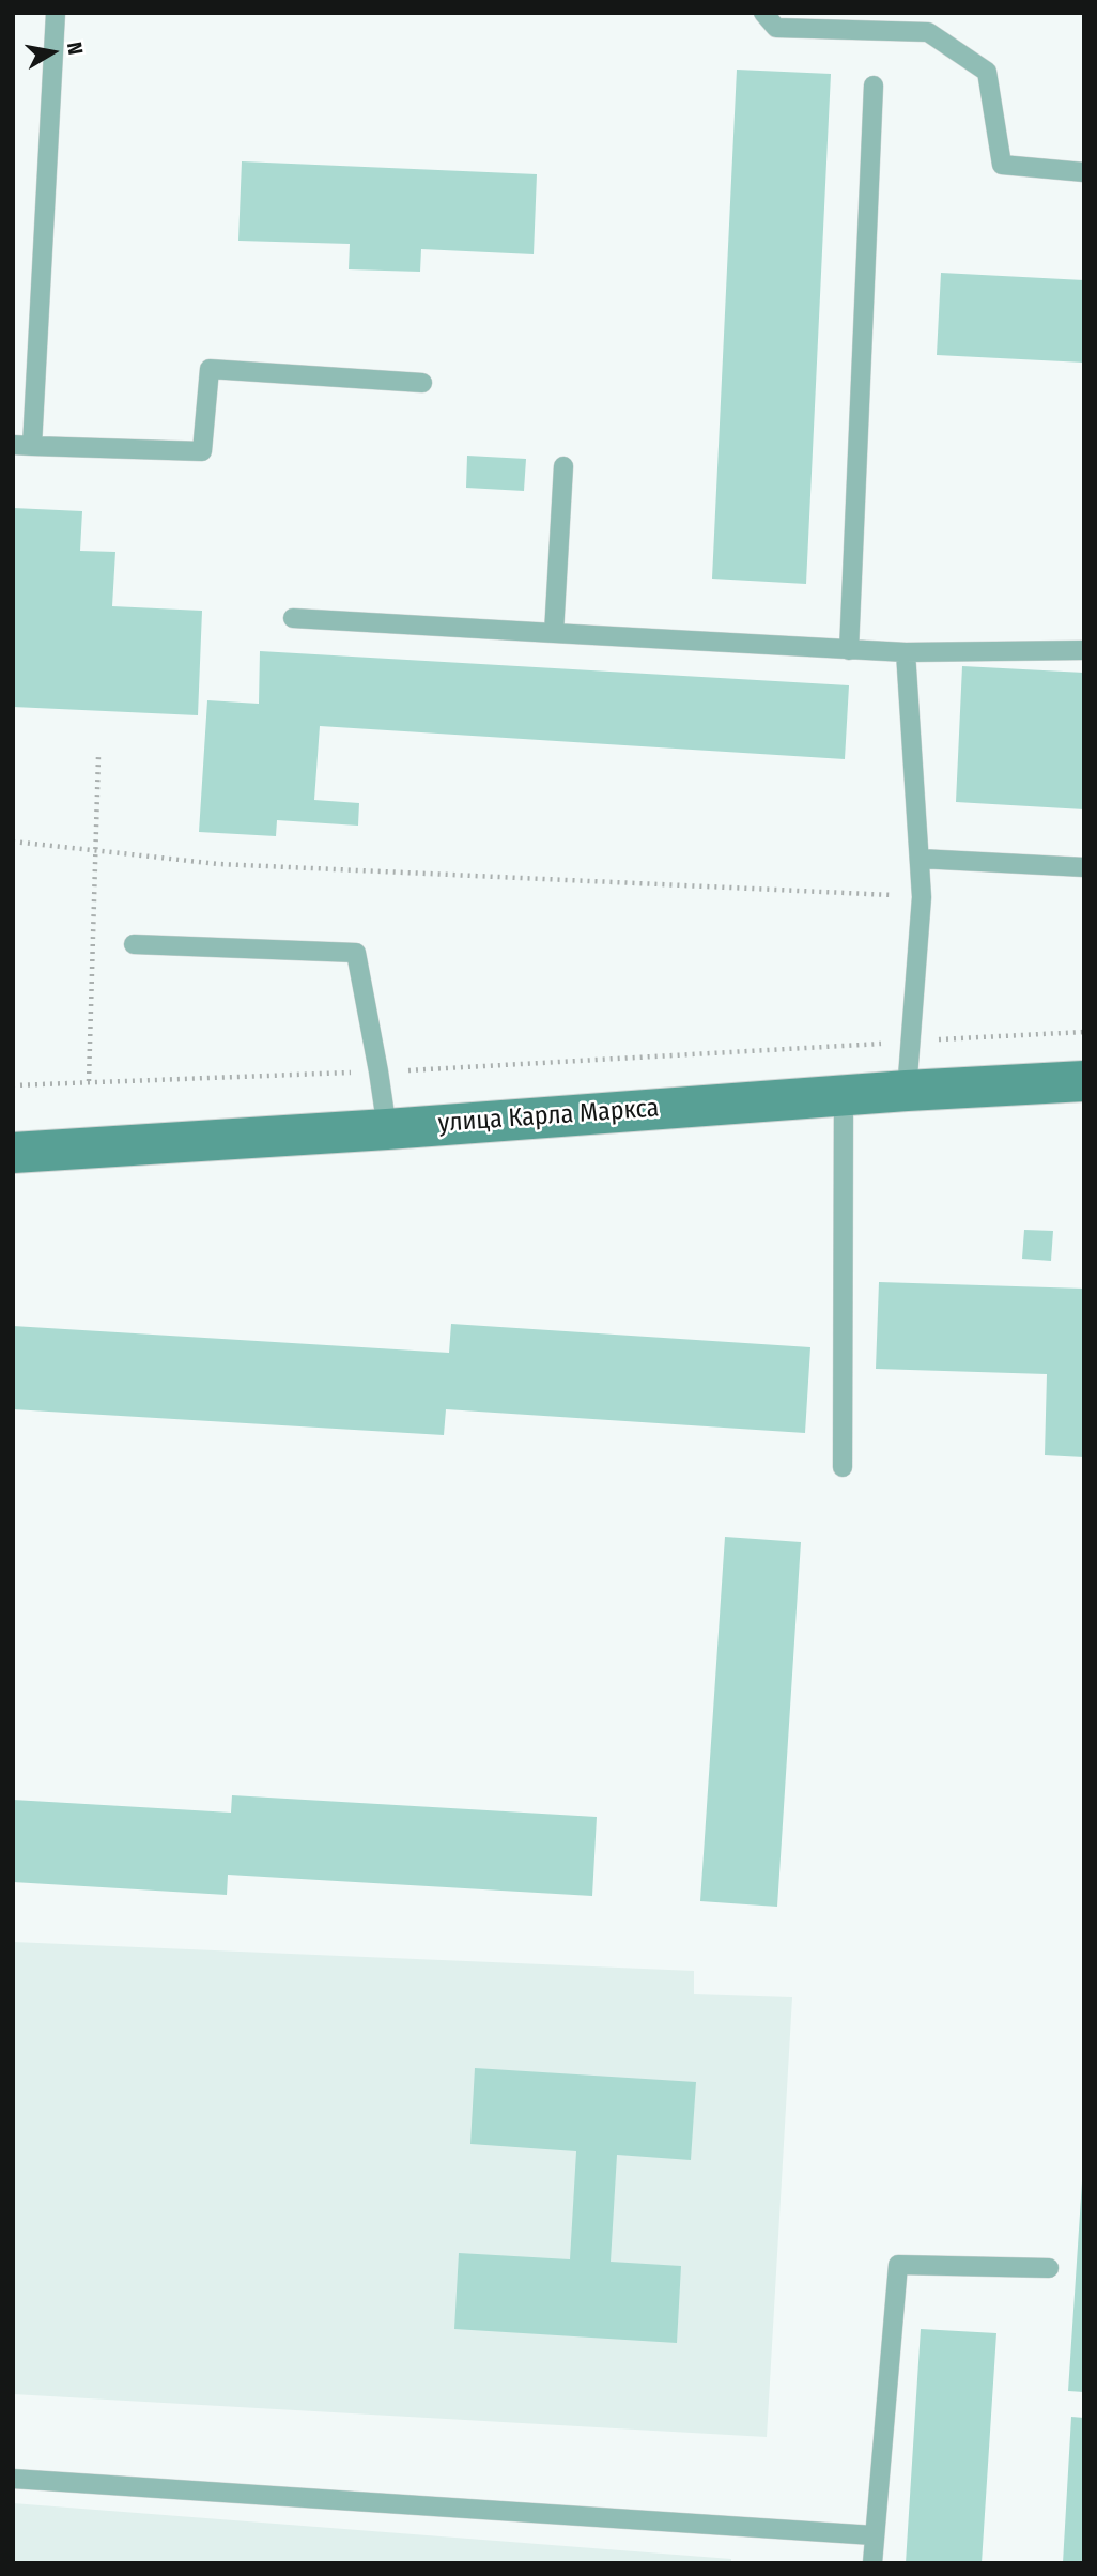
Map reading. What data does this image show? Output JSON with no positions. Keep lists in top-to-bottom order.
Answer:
{
  "streets": {
    "main road": ["улица Карла Маркса"]
  },
  "north": "right"
}
